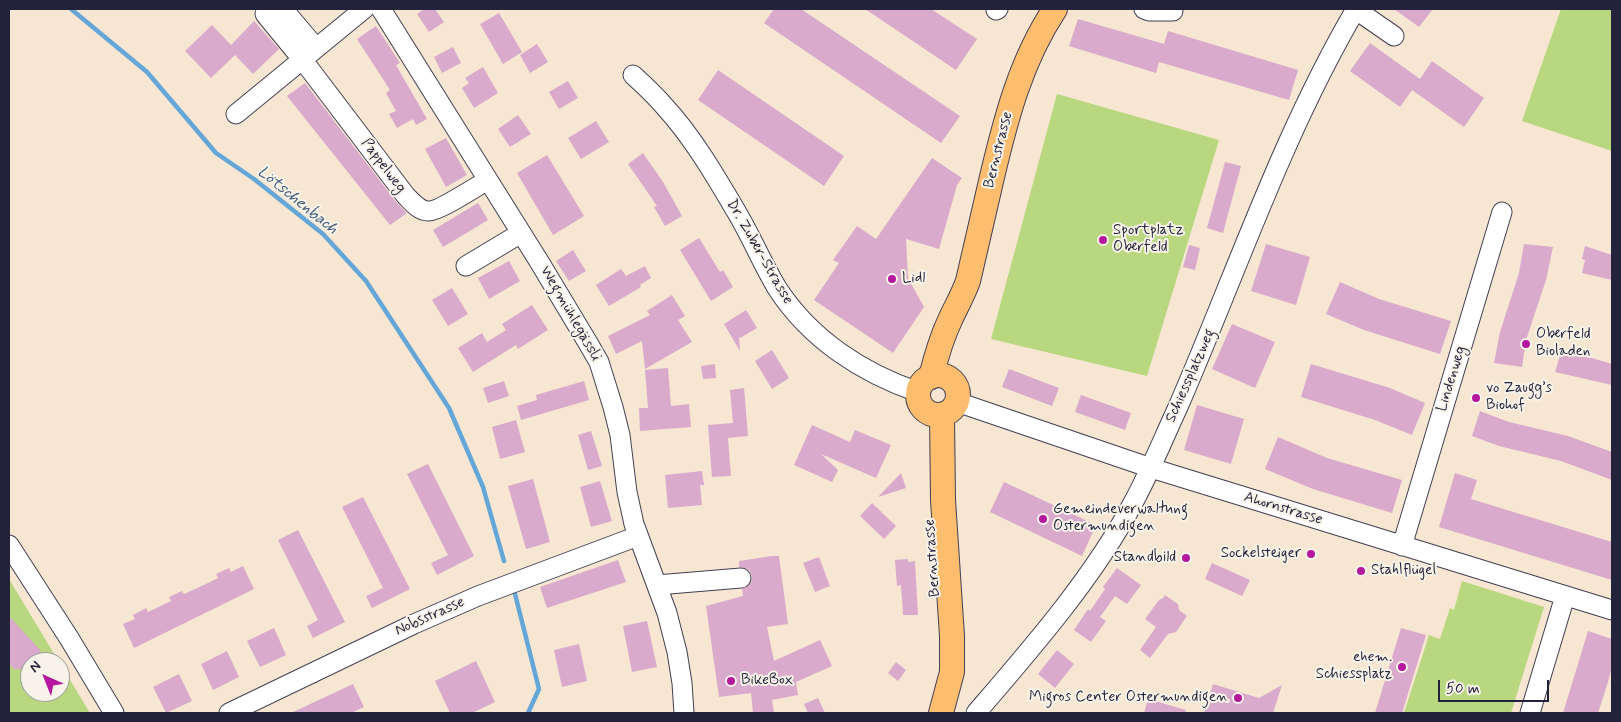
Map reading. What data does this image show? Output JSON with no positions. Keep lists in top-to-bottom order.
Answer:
{
  "streets": {
    "main road": ["Bernstrasse"],
    "street": [
      "Pappelweg",
      "Dr. Zuber-Strasse",
      "Wegmühlegässli",
      "Schiessplatzweg",
      "Lindenweg",
      "Ahornstrasse",
      "Nobsstrasse"
    ]
  },
  "crossings": [
    ["Bernstrasse", "Dr. Zuber-Strasse"],
    ["Bernstrasse", "Ahornstrasse"],
    ["Pappelweg", "Wegmühlegässli"],
    ["Dr. Zuber-Strasse", "Ahornstrasse"],
    ["Wegmühlegässli", "Nobsstrasse"],
    ["Schiessplatzweg", "Ahornstrasse"],
    ["Lindenweg", "Ahornstrasse"]
  ],
  "water": ["Lötschenbach"],
  "places": [
    "Sportplatz Oberfeld",
    "Lidl",
    "Oberfeld Bioladen",
    "vo Zaugg’s Biohof",
    "Gemeindeverwaltung Ostermundigen",
    "Sockelsteiger",
    "Standbild",
    "Stahlflügel",
    "ehem. Schiessplatz",
    "BikeBox",
    "Migros Center Ostermundigen"
  ],
  "scale_bar": "50 m",
  "north": "top left"
}
